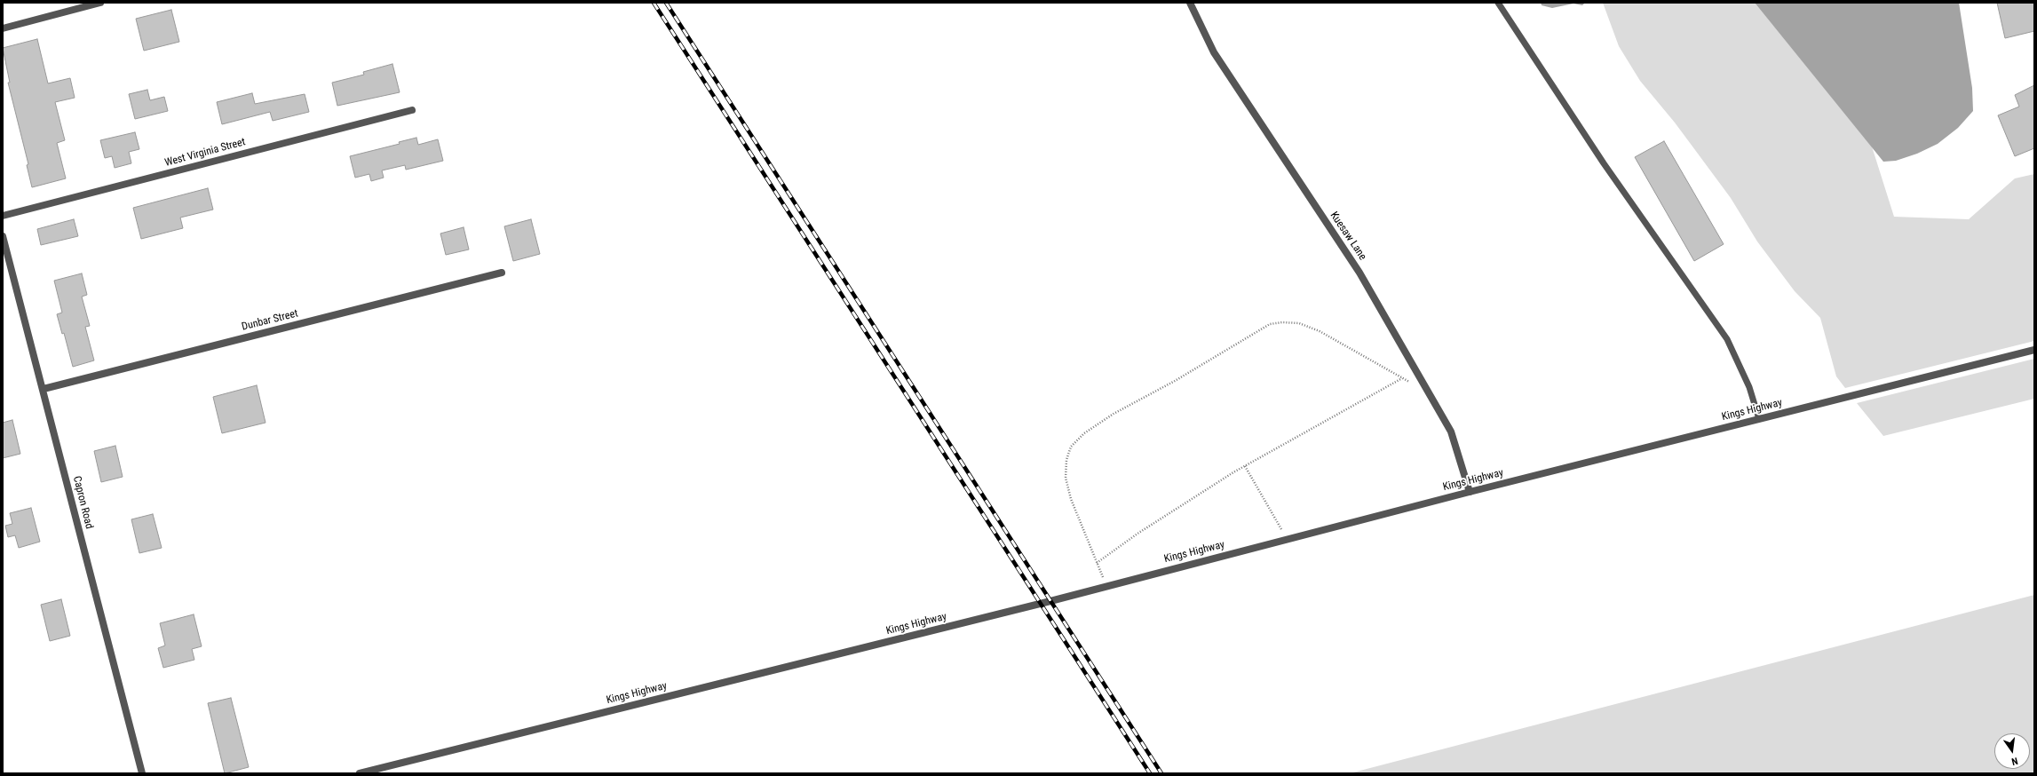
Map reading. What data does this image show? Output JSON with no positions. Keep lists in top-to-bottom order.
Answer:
{
  "streets": {
    "street": [
      "West Virginia Street",
      "Kuesaw Lane",
      "Dunbar Street",
      "Kings Highway",
      "Capron Road"
    ]
  },
  "crossings": [
    ["Kuesaw Lane", "Kings Highway"],
    ["Dunbar Street", "Capron Road"]
  ],
  "north": "bottom"
}
